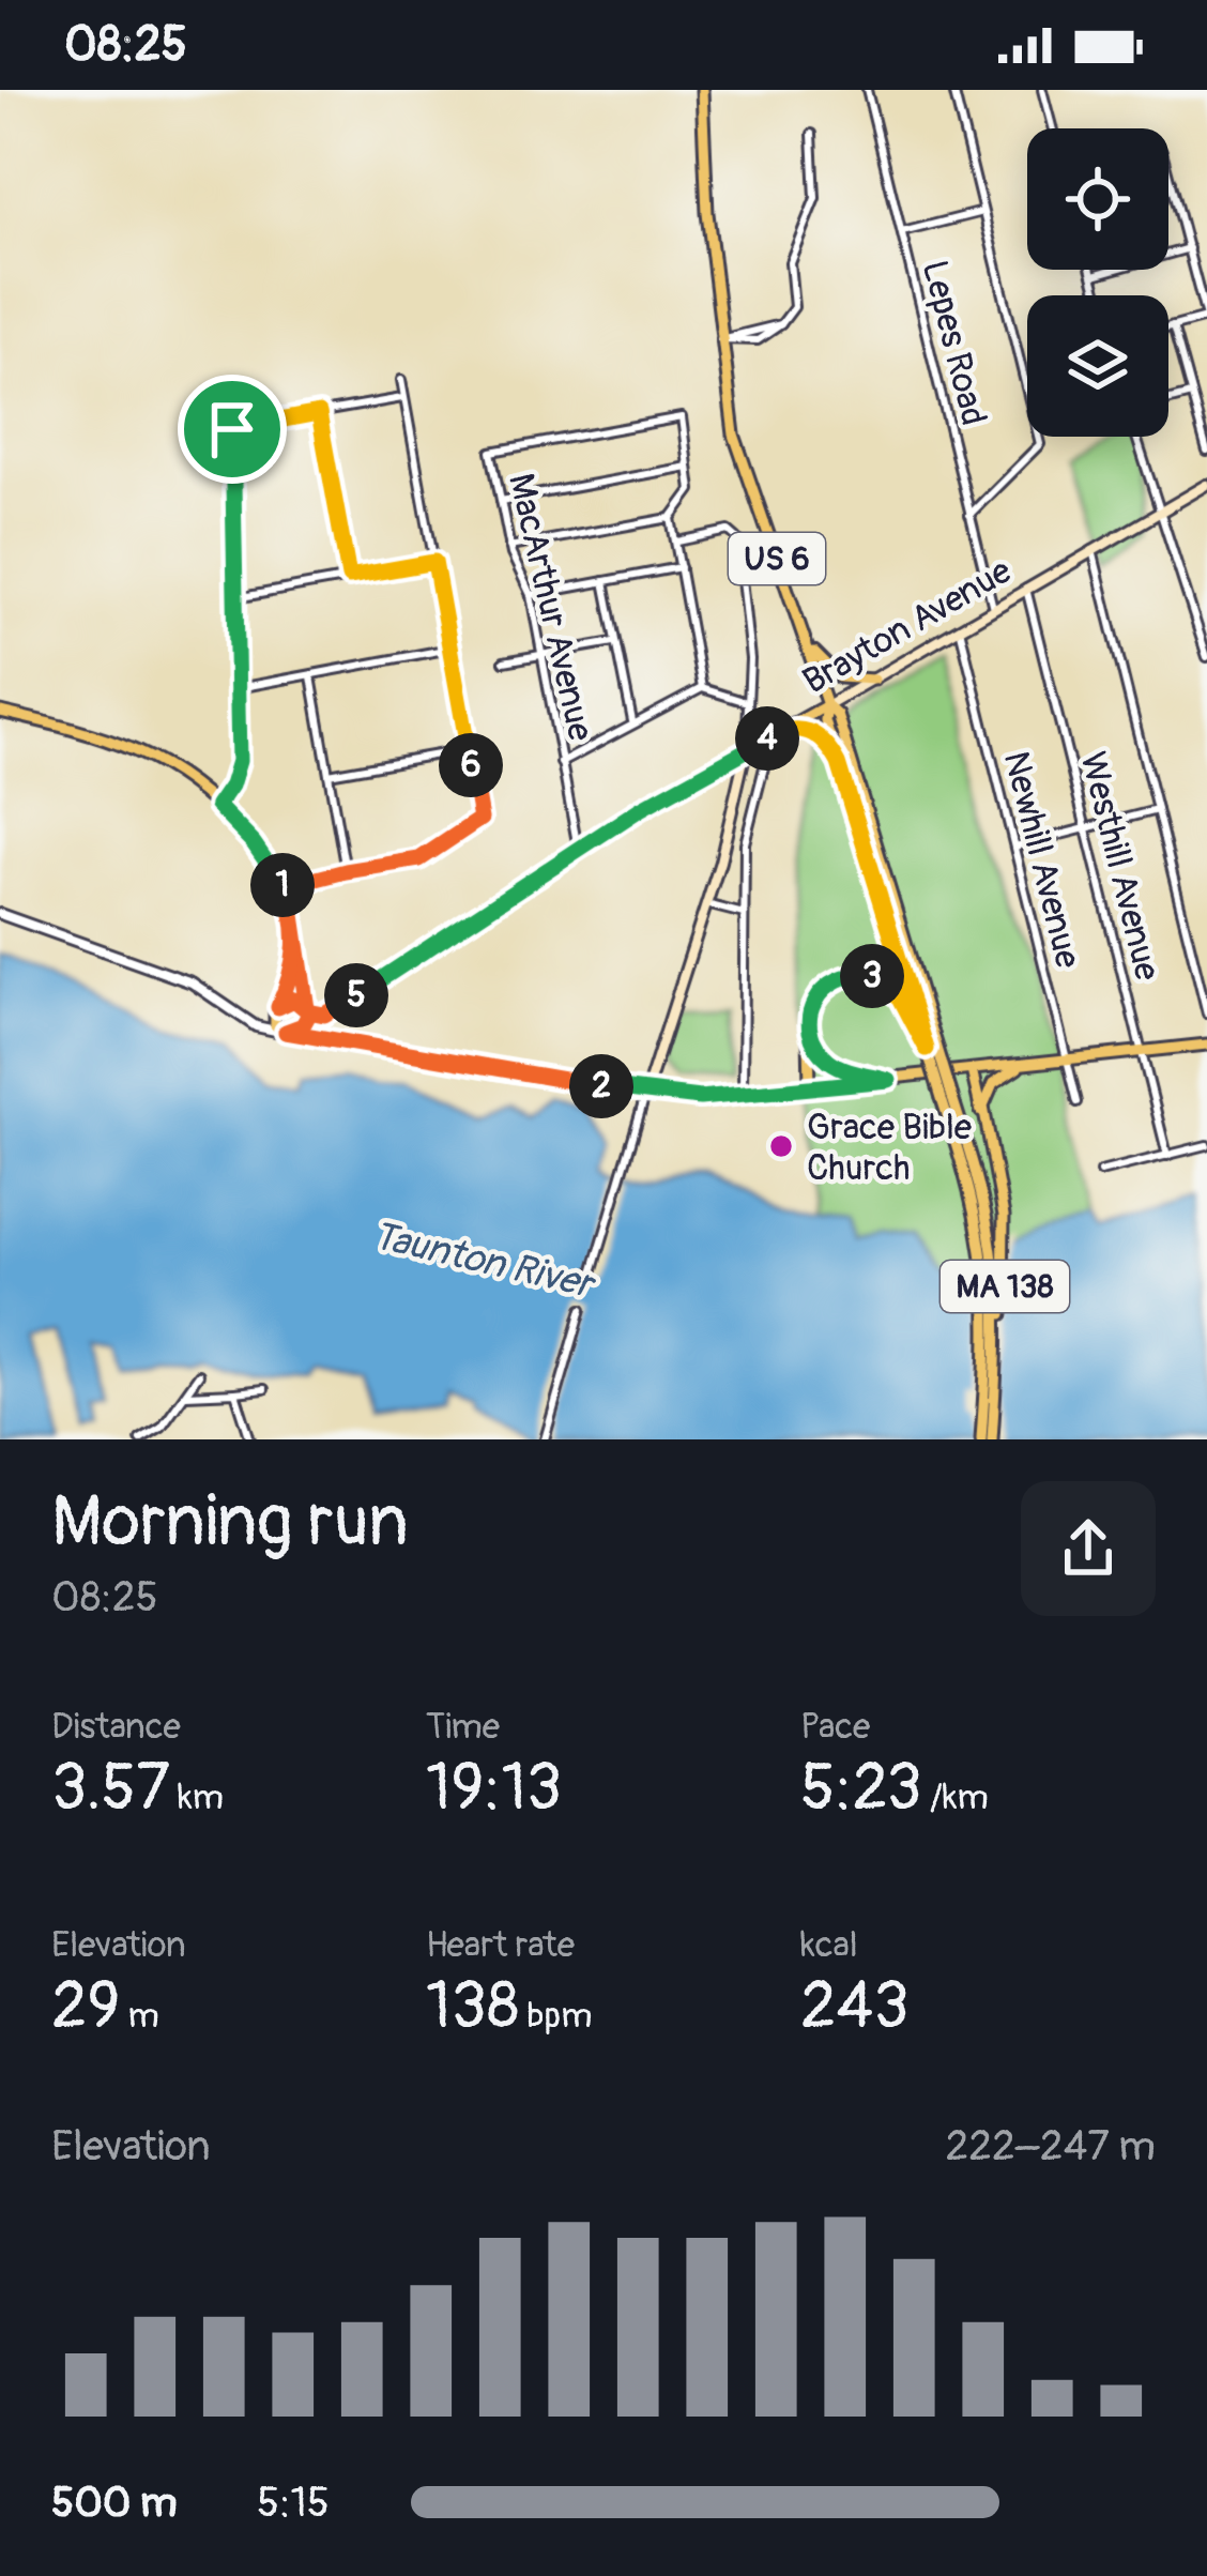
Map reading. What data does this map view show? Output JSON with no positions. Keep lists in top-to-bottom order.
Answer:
{
  "streets": {
    "main road": ["US 6", "Brayton Avenue", "MA 138"],
    "street": [
      "Lepes Road",
      "MacArthur Avenue",
      "Newhill Avenue",
      "Westhill Avenue"
    ]
  },
  "crossings": [
    ["Lepes Road", "Brayton Avenue"],
    ["US 6", "Brayton Avenue"],
    ["US 6", "MA 138"],
    ["MacArthur Avenue", "Brayton Avenue"],
    ["Brayton Avenue", "Newhill Avenue"],
    ["Brayton Avenue", "Westhill Avenue"]
  ],
  "water": ["Taunton River"],
  "places": ["Grace Bible Church"],
  "page": {
    "status": "08:25",
    "pins": [
      "4",
      "6",
      "1",
      "3",
      "5",
      "2"
    ],
    "heading": ["Morning run", "08:25"],
    "stats": [
      ["Distance", "3.57 km"],
      ["Time", "19:13"],
      ["Pace", "5:23 /km"],
      ["Elevation", "29 m"],
      ["Heart rate", "138 bpm"],
      ["kcal", "243"]
    ],
    "chart": ["Elevation", "222–247 m"],
    "list": [
      {
        "name": "500 m",
        "note": "5:15"
      }
    ]
  }
}
